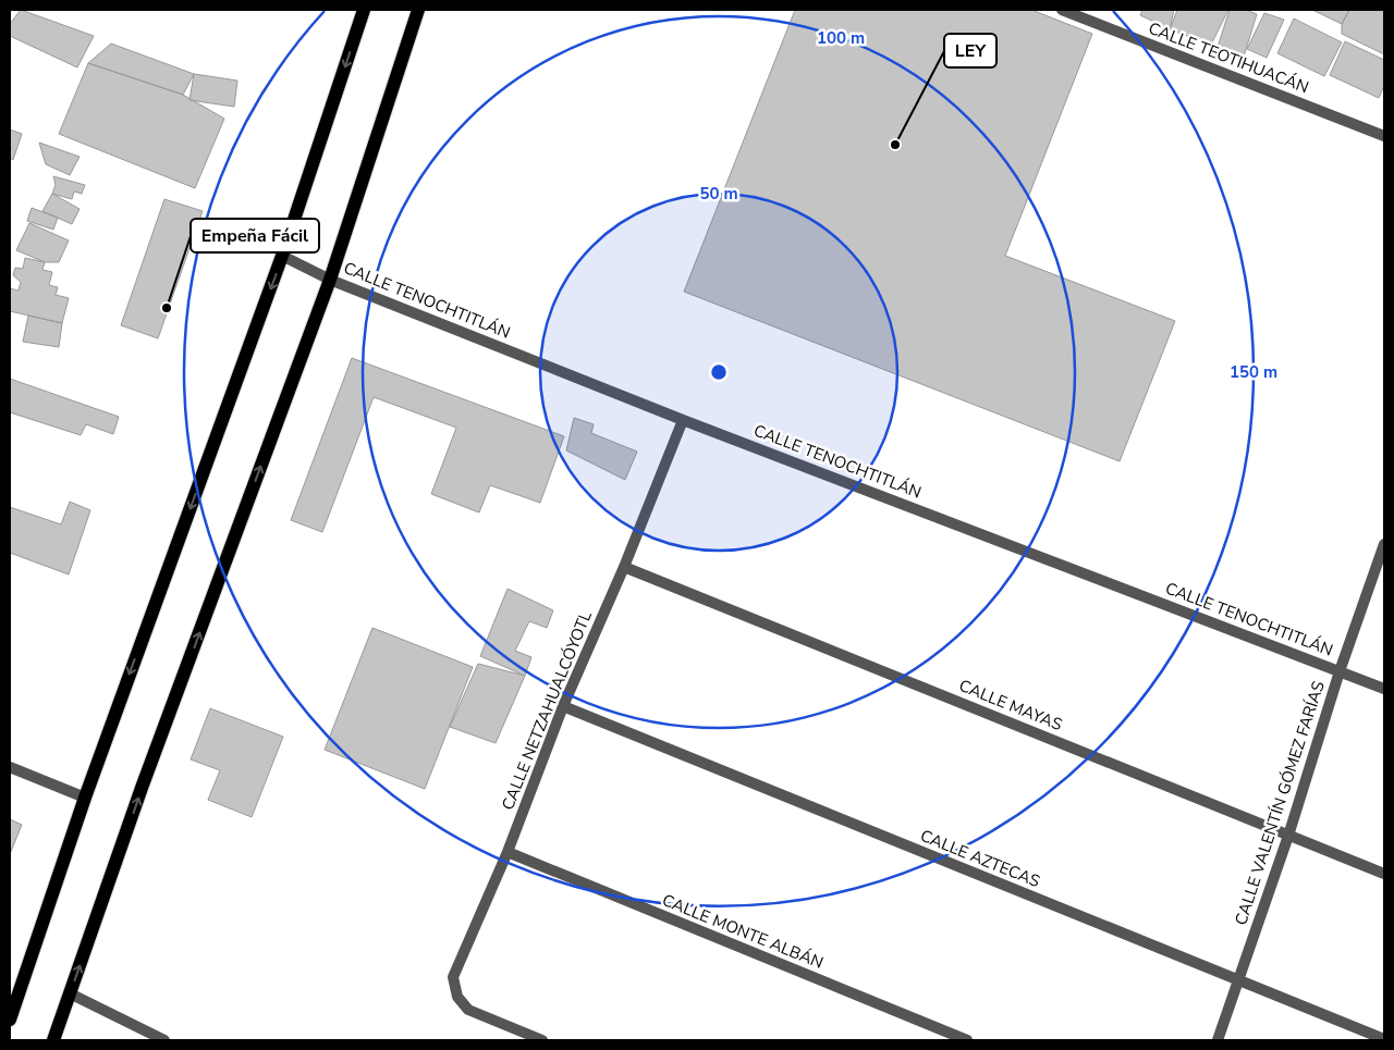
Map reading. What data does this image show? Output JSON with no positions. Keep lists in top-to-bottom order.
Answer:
{
  "streets": {
    "street": [
      "CALLE TEOTIHUACÁN",
      "CALLE TENOCHTITLÁN",
      "CALLE MAYAS",
      "CALLE NETZAHUALCÓYOTL",
      "CALLE VALENTÍN GÓMEZ FARÍAS",
      "CALLE AZTECAS",
      "CALLE MONTE ALBÁN"
    ]
  },
  "crossings": [
    ["CALLE TENOCHTITLÁN", "CALLE NETZAHUALCÓYOTL"],
    ["CALLE TENOCHTITLÁN", "CALLE VALENTÍN GÓMEZ FARÍAS"],
    ["CALLE MAYAS", "CALLE NETZAHUALCÓYOTL"],
    ["CALLE MAYAS", "CALLE VALENTÍN GÓMEZ FARÍAS"],
    ["CALLE NETZAHUALCÓYOTL", "CALLE AZTECAS"],
    ["CALLE NETZAHUALCÓYOTL", "CALLE MONTE ALBÁN"],
    ["CALLE VALENTÍN GÓMEZ FARÍAS", "CALLE AZTECAS"]
  ],
  "places": ["LEY", "Empeña Fácil"],
  "rings": ["100 m", "50 m", "150 m"]
}
